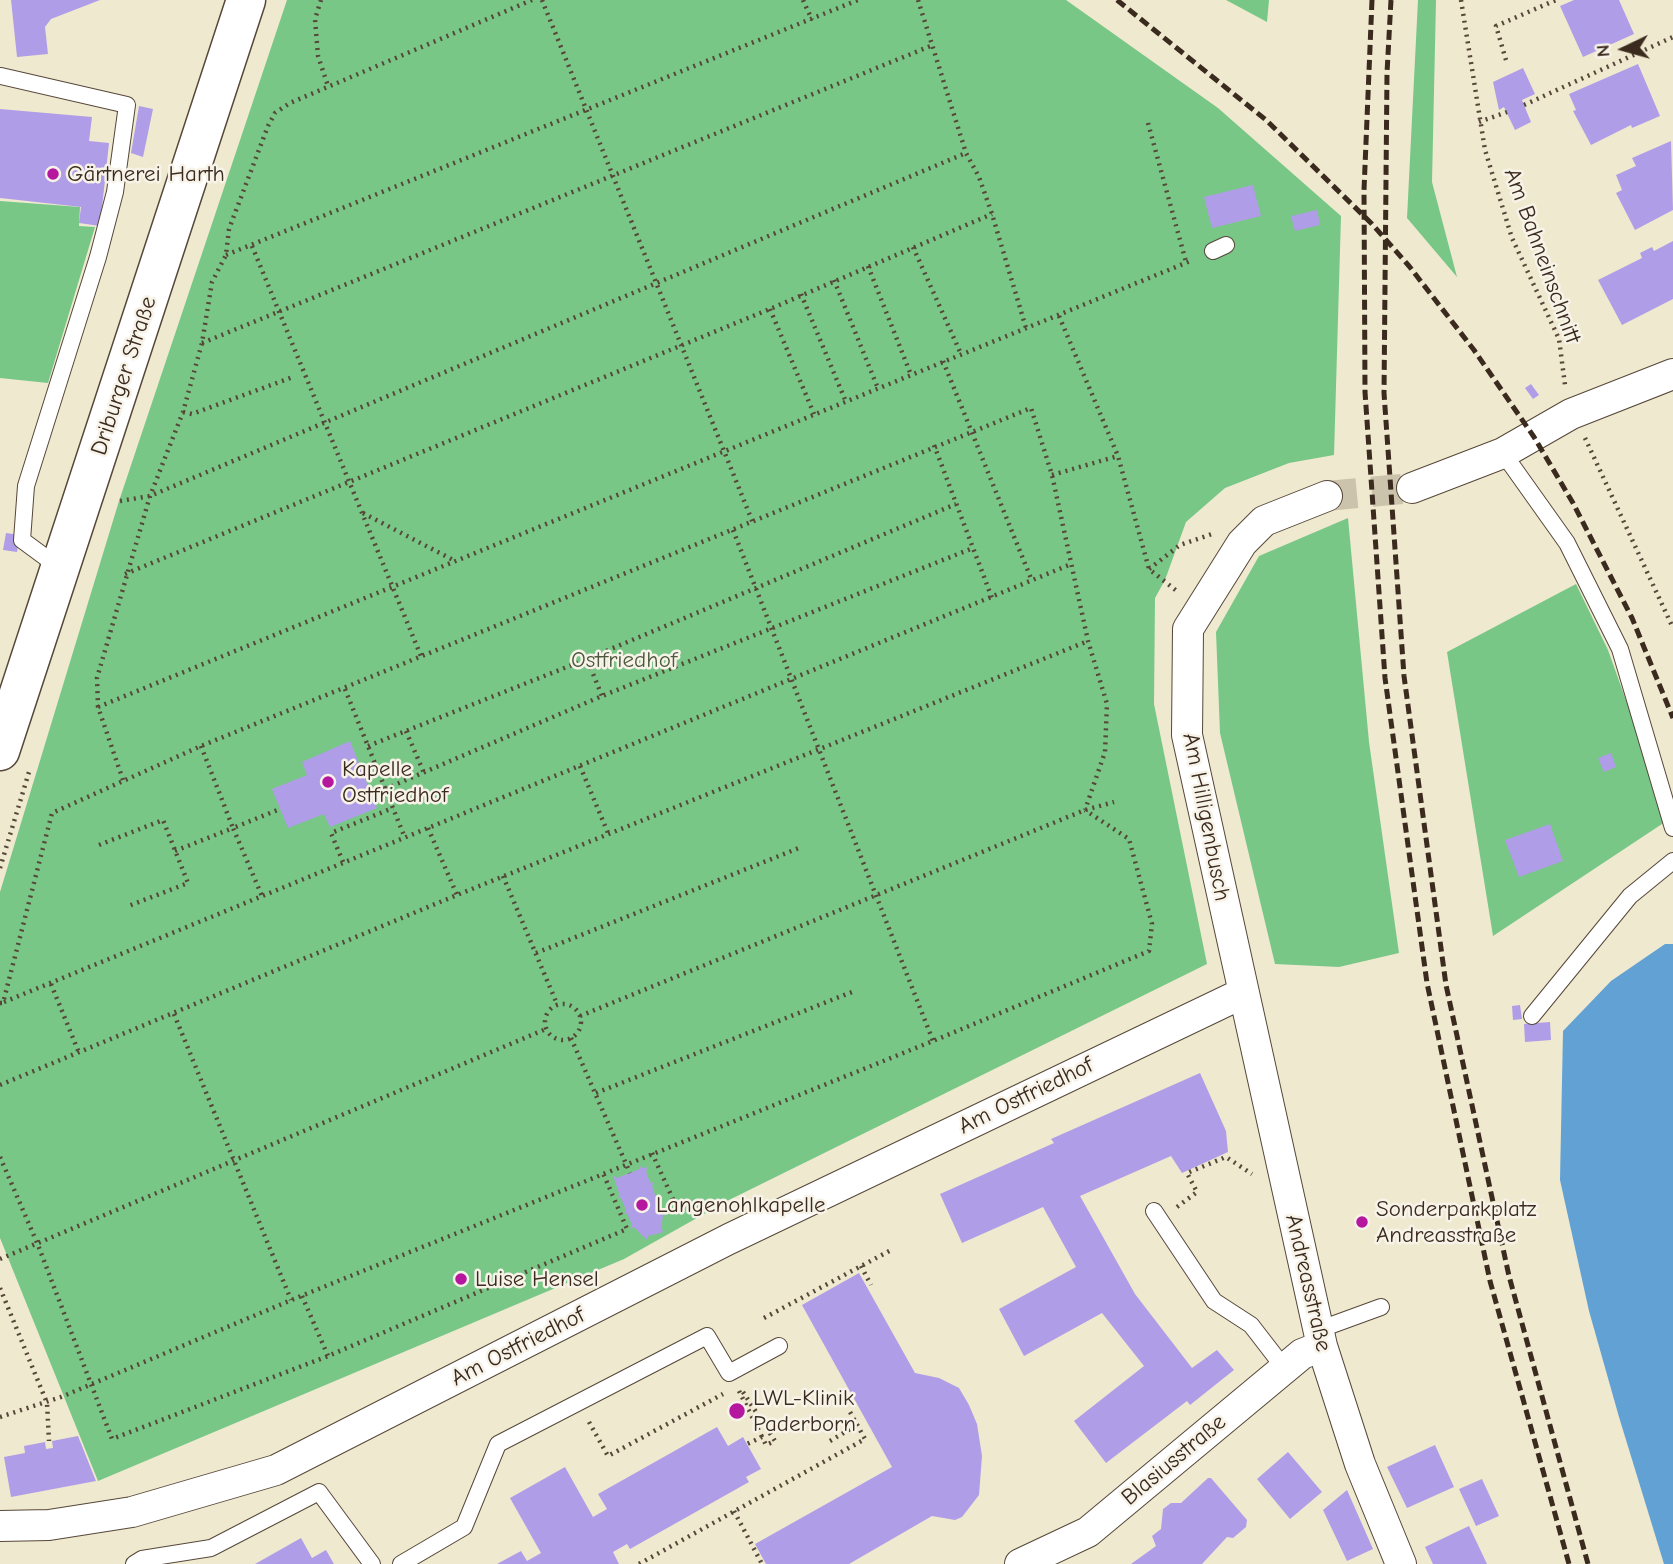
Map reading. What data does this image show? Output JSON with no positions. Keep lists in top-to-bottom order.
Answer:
{
  "streets": {
    "main road": ["Driburger Straße"],
    "street": [
      "Am Hilligenbusch",
      "Am Ostfriedhof",
      "Andreasstraße",
      "Blasiusstraße"
    ],
    "path": ["Am Bahneinschnitt"]
  },
  "crossings": [
    ["Am Hilligenbusch", "Am Ostfriedhof"],
    ["Am Hilligenbusch", "Andreasstraße"],
    ["Am Ostfriedhof", "Andreasstraße"],
    ["Andreasstraße", "Blasiusstraße"]
  ],
  "parks": ["Ostfriedhof"],
  "places": [
    "Gärtnerei Harth",
    "Kapelle Ostfriedhof",
    "Langenohlkapelle",
    "Sonderparkplatz Andreasstraße",
    "Luise Hensel",
    "LWL-Klinik Paderborn"
  ],
  "north": "left"
}
